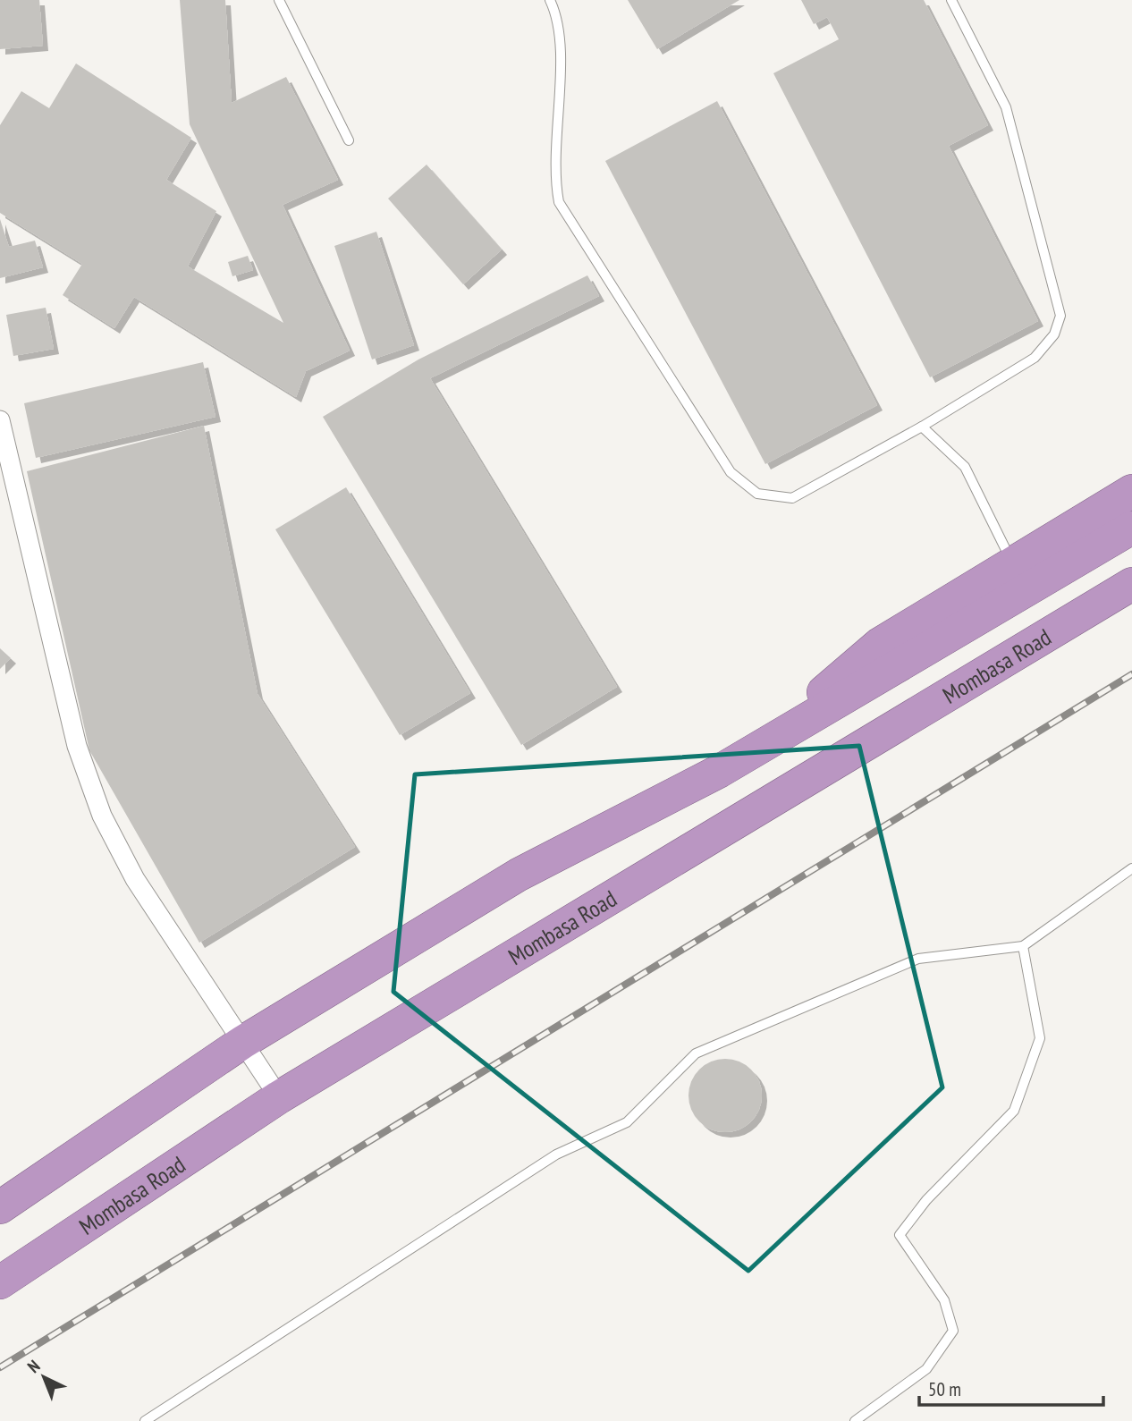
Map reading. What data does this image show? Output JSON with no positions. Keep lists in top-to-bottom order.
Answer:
{
  "streets": {
    "highway": ["Mombasa Road"]
  },
  "scale_bar": "50 m",
  "north": "top left"
}
